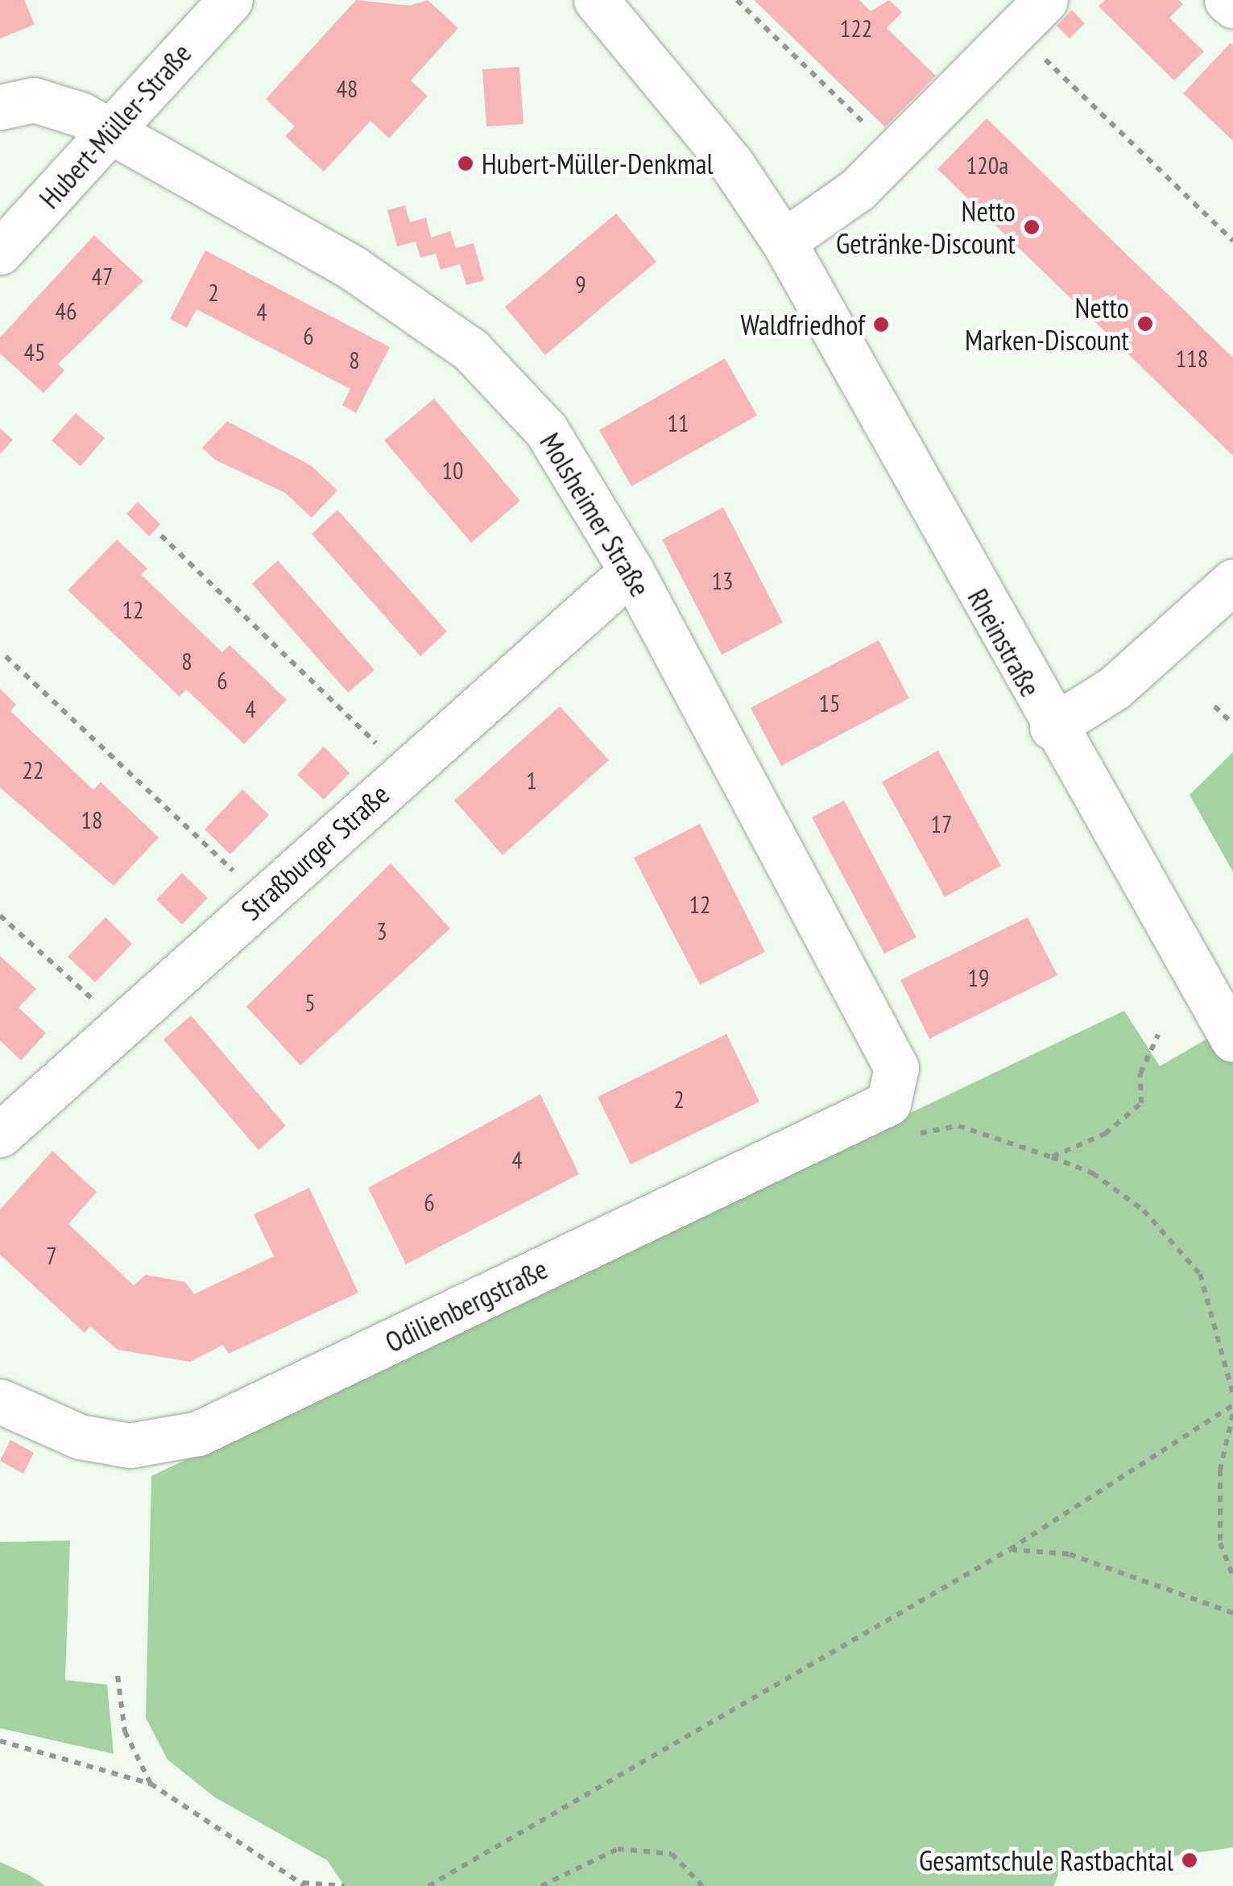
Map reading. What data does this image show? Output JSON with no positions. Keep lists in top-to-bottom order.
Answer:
{
  "streets": {
    "street": [
      "Hubert-Müller-Straße",
      "Molsheimer Straße",
      "Rheinstraße",
      "Straßburger Straße",
      "Odilienbergstraße"
    ]
  },
  "crossings": [
    ["Hubert-Müller-Straße", "Molsheimer Straße"],
    ["Molsheimer Straße", "Straßburger Straße"],
    ["Molsheimer Straße", "Odilienbergstraße"]
  ],
  "places": [
    "Hubert-Müller-Denkmal",
    "Netto Getränke-Discount",
    "Netto Marken-Discount",
    "Waldfriedhof",
    "Gesamtschule Rastbachtal"
  ],
  "house_numbers": [
    "122",
    "48",
    "120a",
    "47",
    "9",
    "2",
    "46",
    "4",
    "6",
    "45",
    "118",
    "8",
    "11",
    "10",
    "13",
    "12",
    "8",
    "6",
    "15",
    "4",
    "22",
    "1",
    "18",
    "17",
    "12",
    "3",
    "19",
    "5",
    "2",
    "4",
    "6",
    "7"
  ]
}
